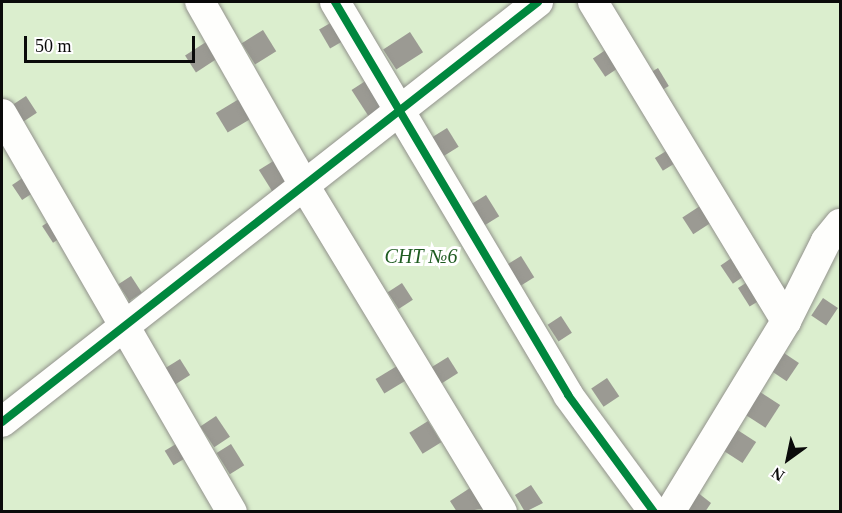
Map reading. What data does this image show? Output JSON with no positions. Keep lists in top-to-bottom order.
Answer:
{
  "parks": ["СНТ №6"],
  "scale_bar": "50 m",
  "north": "bottom left"
}
